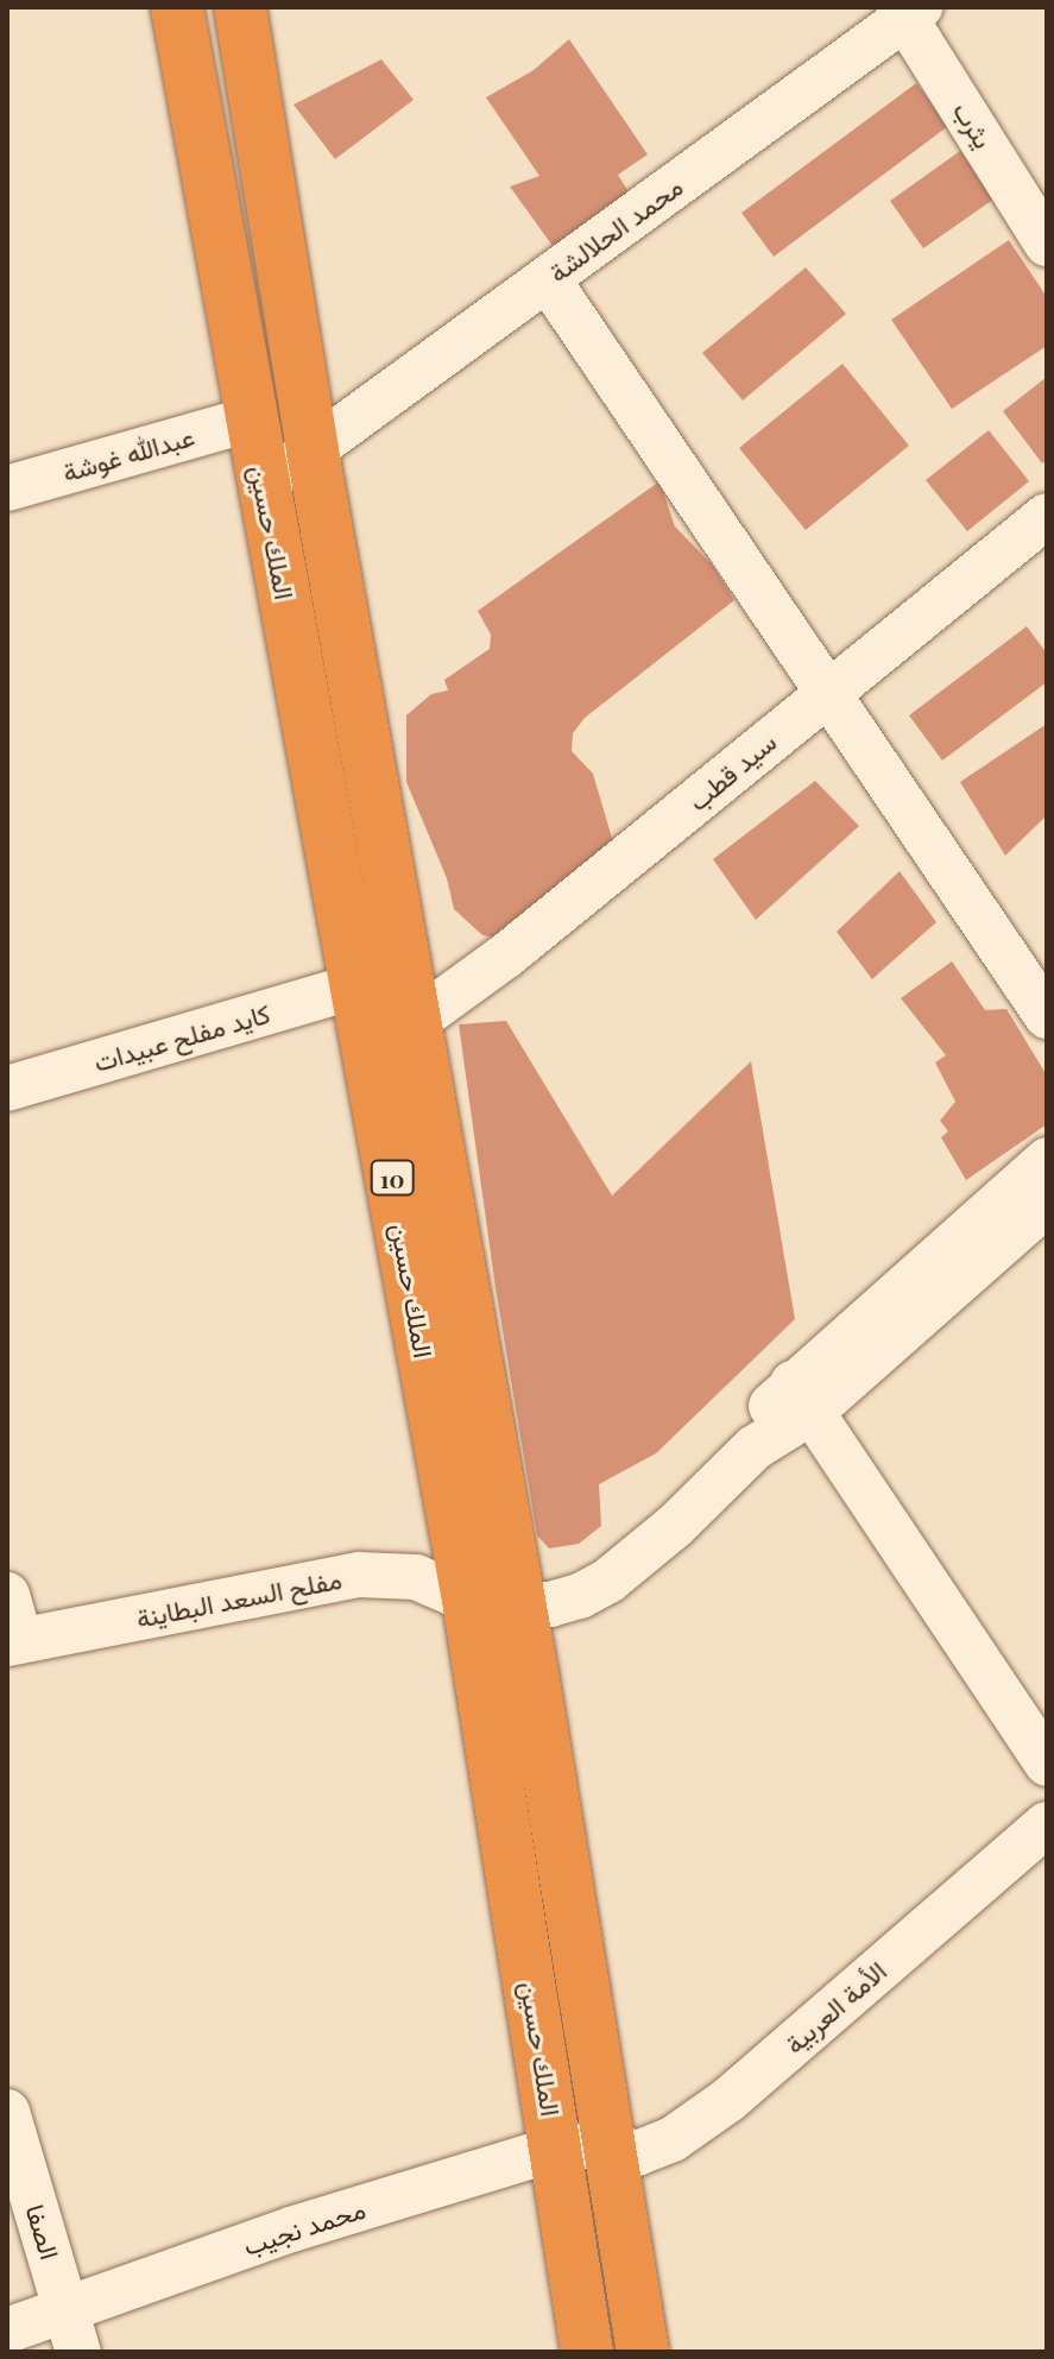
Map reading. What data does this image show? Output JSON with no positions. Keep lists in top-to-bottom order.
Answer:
{
  "streets": {
    "highway": ["الملك حسين", "10"],
    "street": [
      "يثرب",
      "محمد الحلالشة",
      "عبدالله غوشة",
      "سيد قطب",
      "كايد مفلح عبيدات",
      "مفلح السعد البطاينة",
      "الأمة العربية",
      "محمد نجيب",
      "الصفا"
    ]
  },
  "crossings": [
    ["يثرب", "محمد الحلالشة"],
    ["محمد الحلالشة", "الملك حسين"],
    ["عبدالله غوشة", "الملك حسين"],
    ["الملك حسين", "سيد قطب"],
    ["الملك حسين", "كايد مفلح عبيدات"],
    ["الملك حسين", "مفلح السعد البطاينة"],
    ["الملك حسين", "الأمة العربية"],
    ["الملك حسين", "محمد نجيب"],
    ["الأمة العربية", "محمد نجيب"],
    ["محمد نجيب", "الصفا"]
  ]
}
